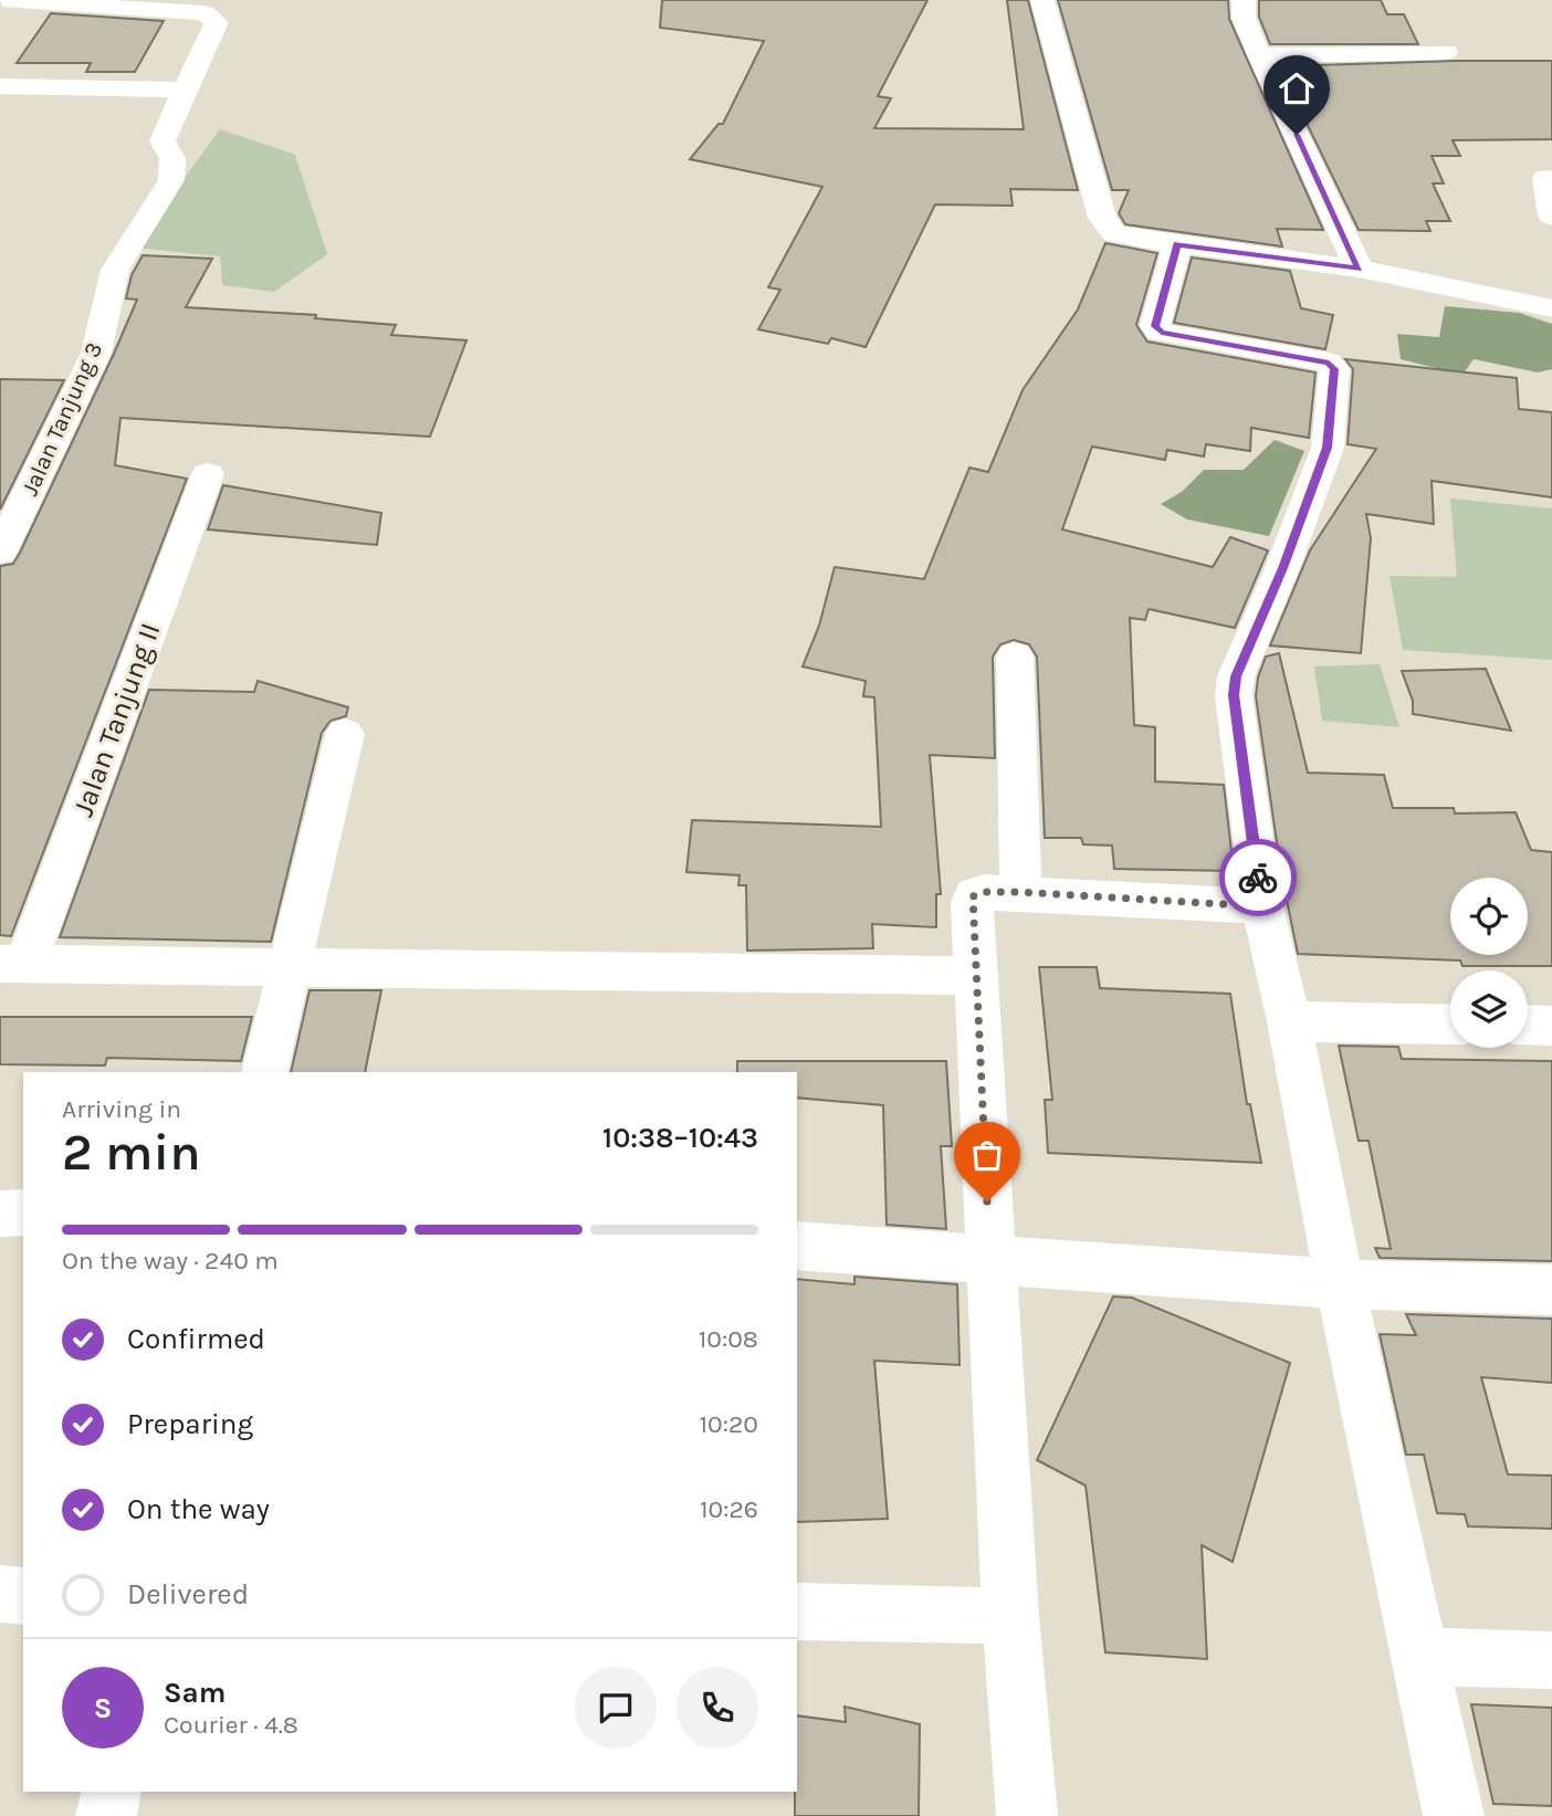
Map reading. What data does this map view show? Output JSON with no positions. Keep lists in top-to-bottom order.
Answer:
{
  "streets": {
    "street": ["Jalan Tanjung 3", "Jalan Tanjung II"]
  },
  "page": {
    "heading": ["2 min", "Arriving in", "10:38–10:43"],
    "panel": ["Sam", "Courier · 4.8"],
    "bar": "On the way · 240 m",
    "list": [
      ["Confirmed", "10:08"],
      ["Preparing", "10:20"],
      ["On the way", "10:26"],
      "Delivered"
    ],
    "round": "S"
  }
}
